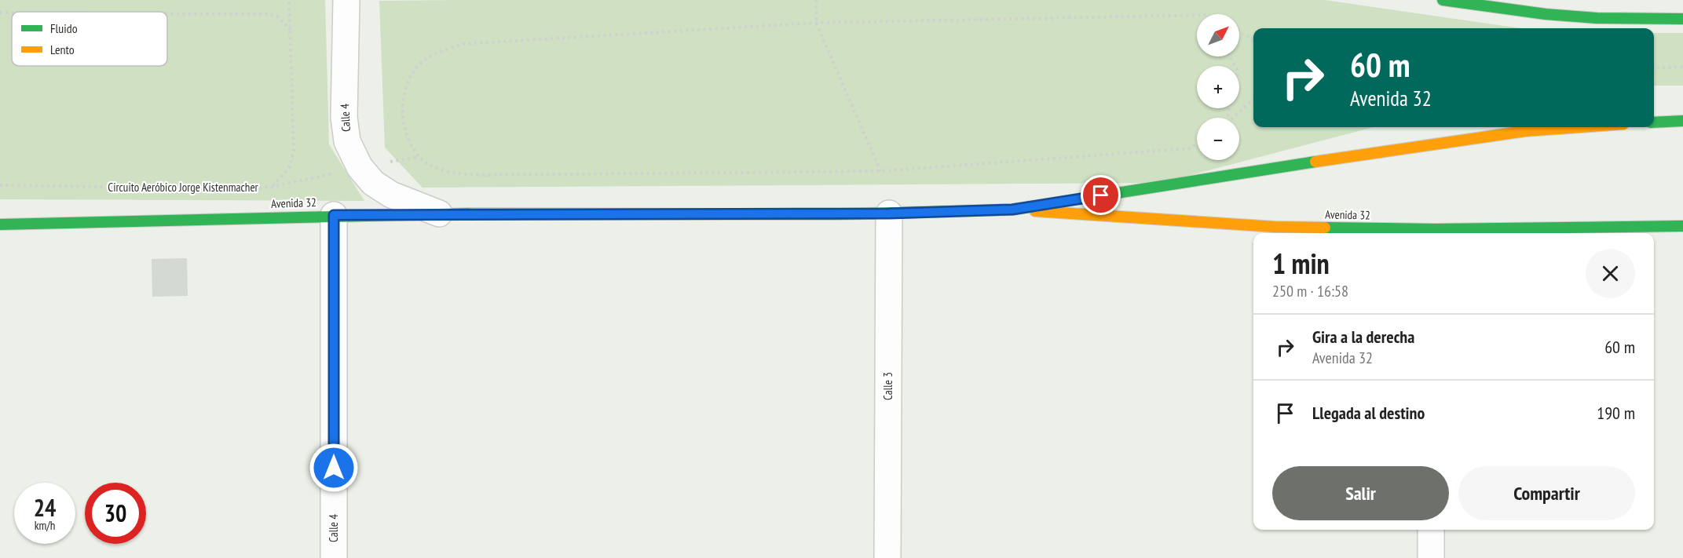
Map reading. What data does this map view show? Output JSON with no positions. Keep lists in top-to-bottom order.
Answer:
{
  "streets": {
    "main road": ["Avenida 32"],
    "street": ["Calle 4", "Calle 3"],
    "path": ["Circuito Aeróbico Jorge Kistenmacher"]
  },
  "crossings": [
    ["Calle 4", "Circuito Aeróbico Jorge Kistenmacher"],
    ["Calle 4", "Avenida 32"],
    ["Avenida 32", "Calle 3"]
  ],
  "legend": ["Fluido", "Lento"],
  "north": "top right",
  "page": {
    "map_buttons": ["+", "−"],
    "turn": ["60 m", "Avenida 32"],
    "heading": ["1 min", "250 m · 16:58"],
    "list": [
      {
        "name": "Gira a la derecha",
        "note": "Avenida 32",
        "value": "60 m"
      },
      {
        "name": "Llegada al destino",
        "value": "190 m"
      }
    ],
    "buttons": ["Salir", "Compartir"],
    "speed": "24 km/h",
    "limit": "30"
  }
}
